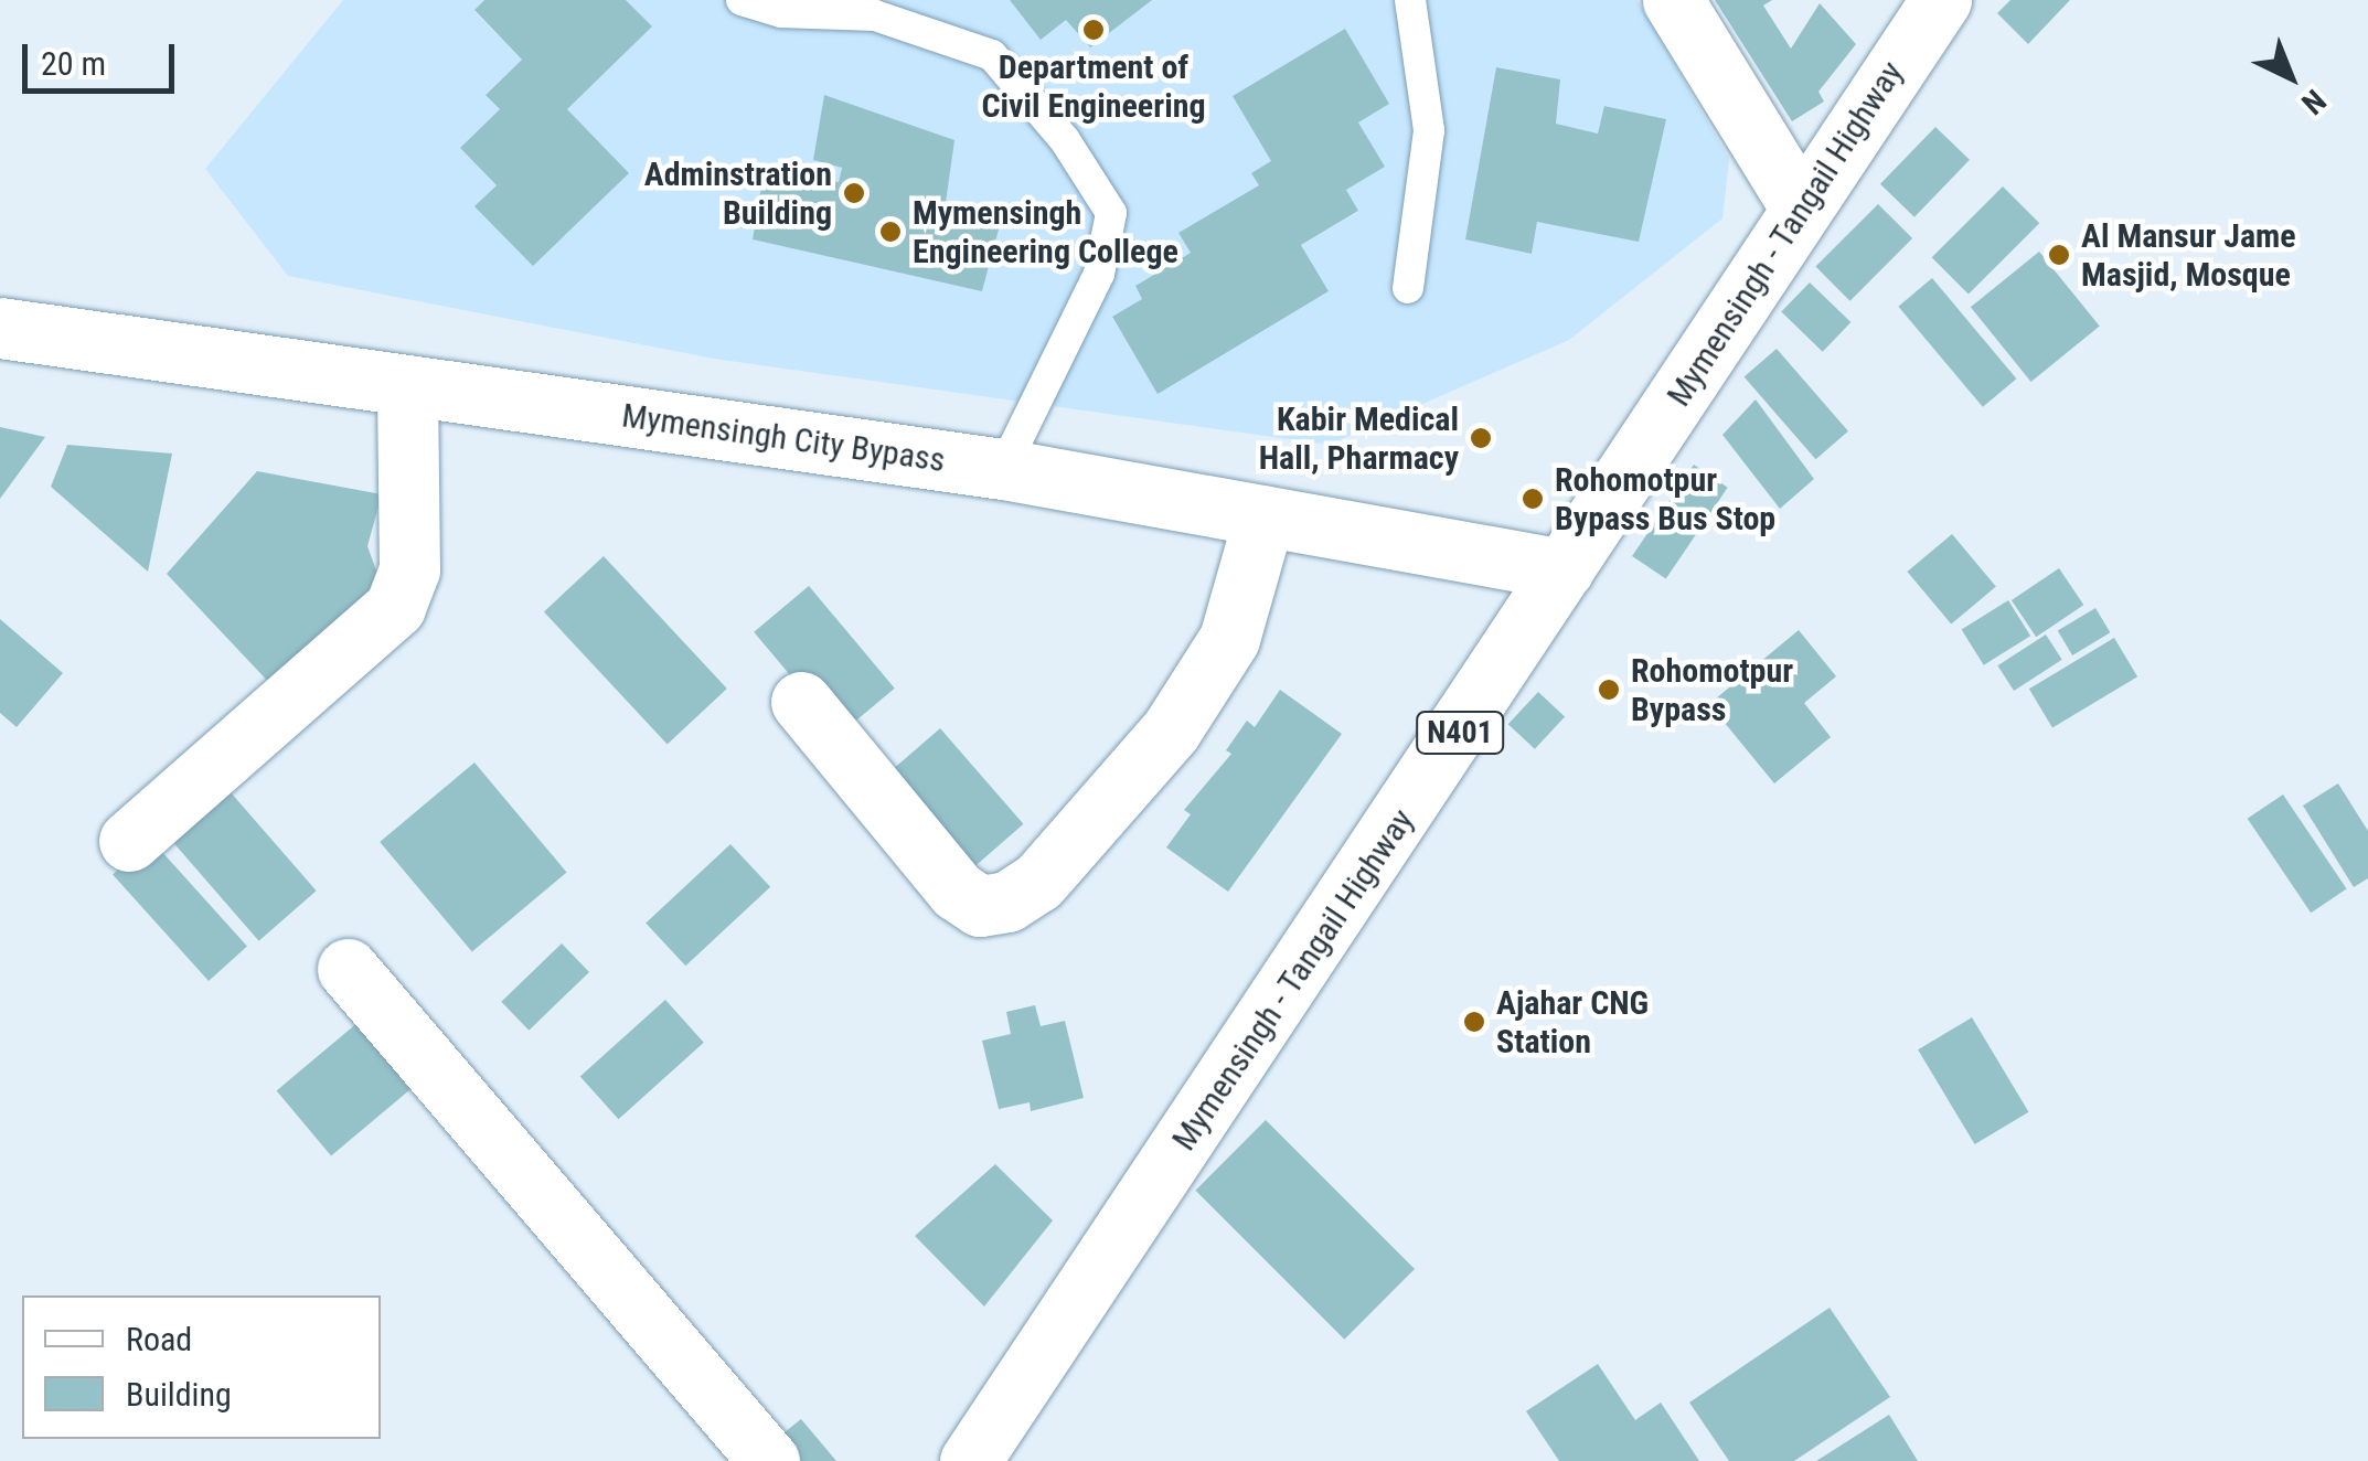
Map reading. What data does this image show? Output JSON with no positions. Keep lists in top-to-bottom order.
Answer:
{
  "streets": {
    "main road": ["Mymensingh - Tangail Highway", "Mymensingh City Bypass", "N401"]
  },
  "crossings": [
    ["Mymensingh - Tangail Highway", "Mymensingh City Bypass"]
  ],
  "places": [
    "Department of Civil Engineering",
    "Adminstration Building",
    "Mymensingh Engineering College",
    "Al Mansur Jame Masjid, Mosque",
    "Kabir Medical Hall, Pharmacy",
    "Rohomotpur Bypass Bus Stop",
    "Rohomotpur Bypass",
    "Ajahar CNG Station"
  ],
  "legend": ["Road", "Building"],
  "scale_bar": "20 m",
  "north": "bottom right"
}
